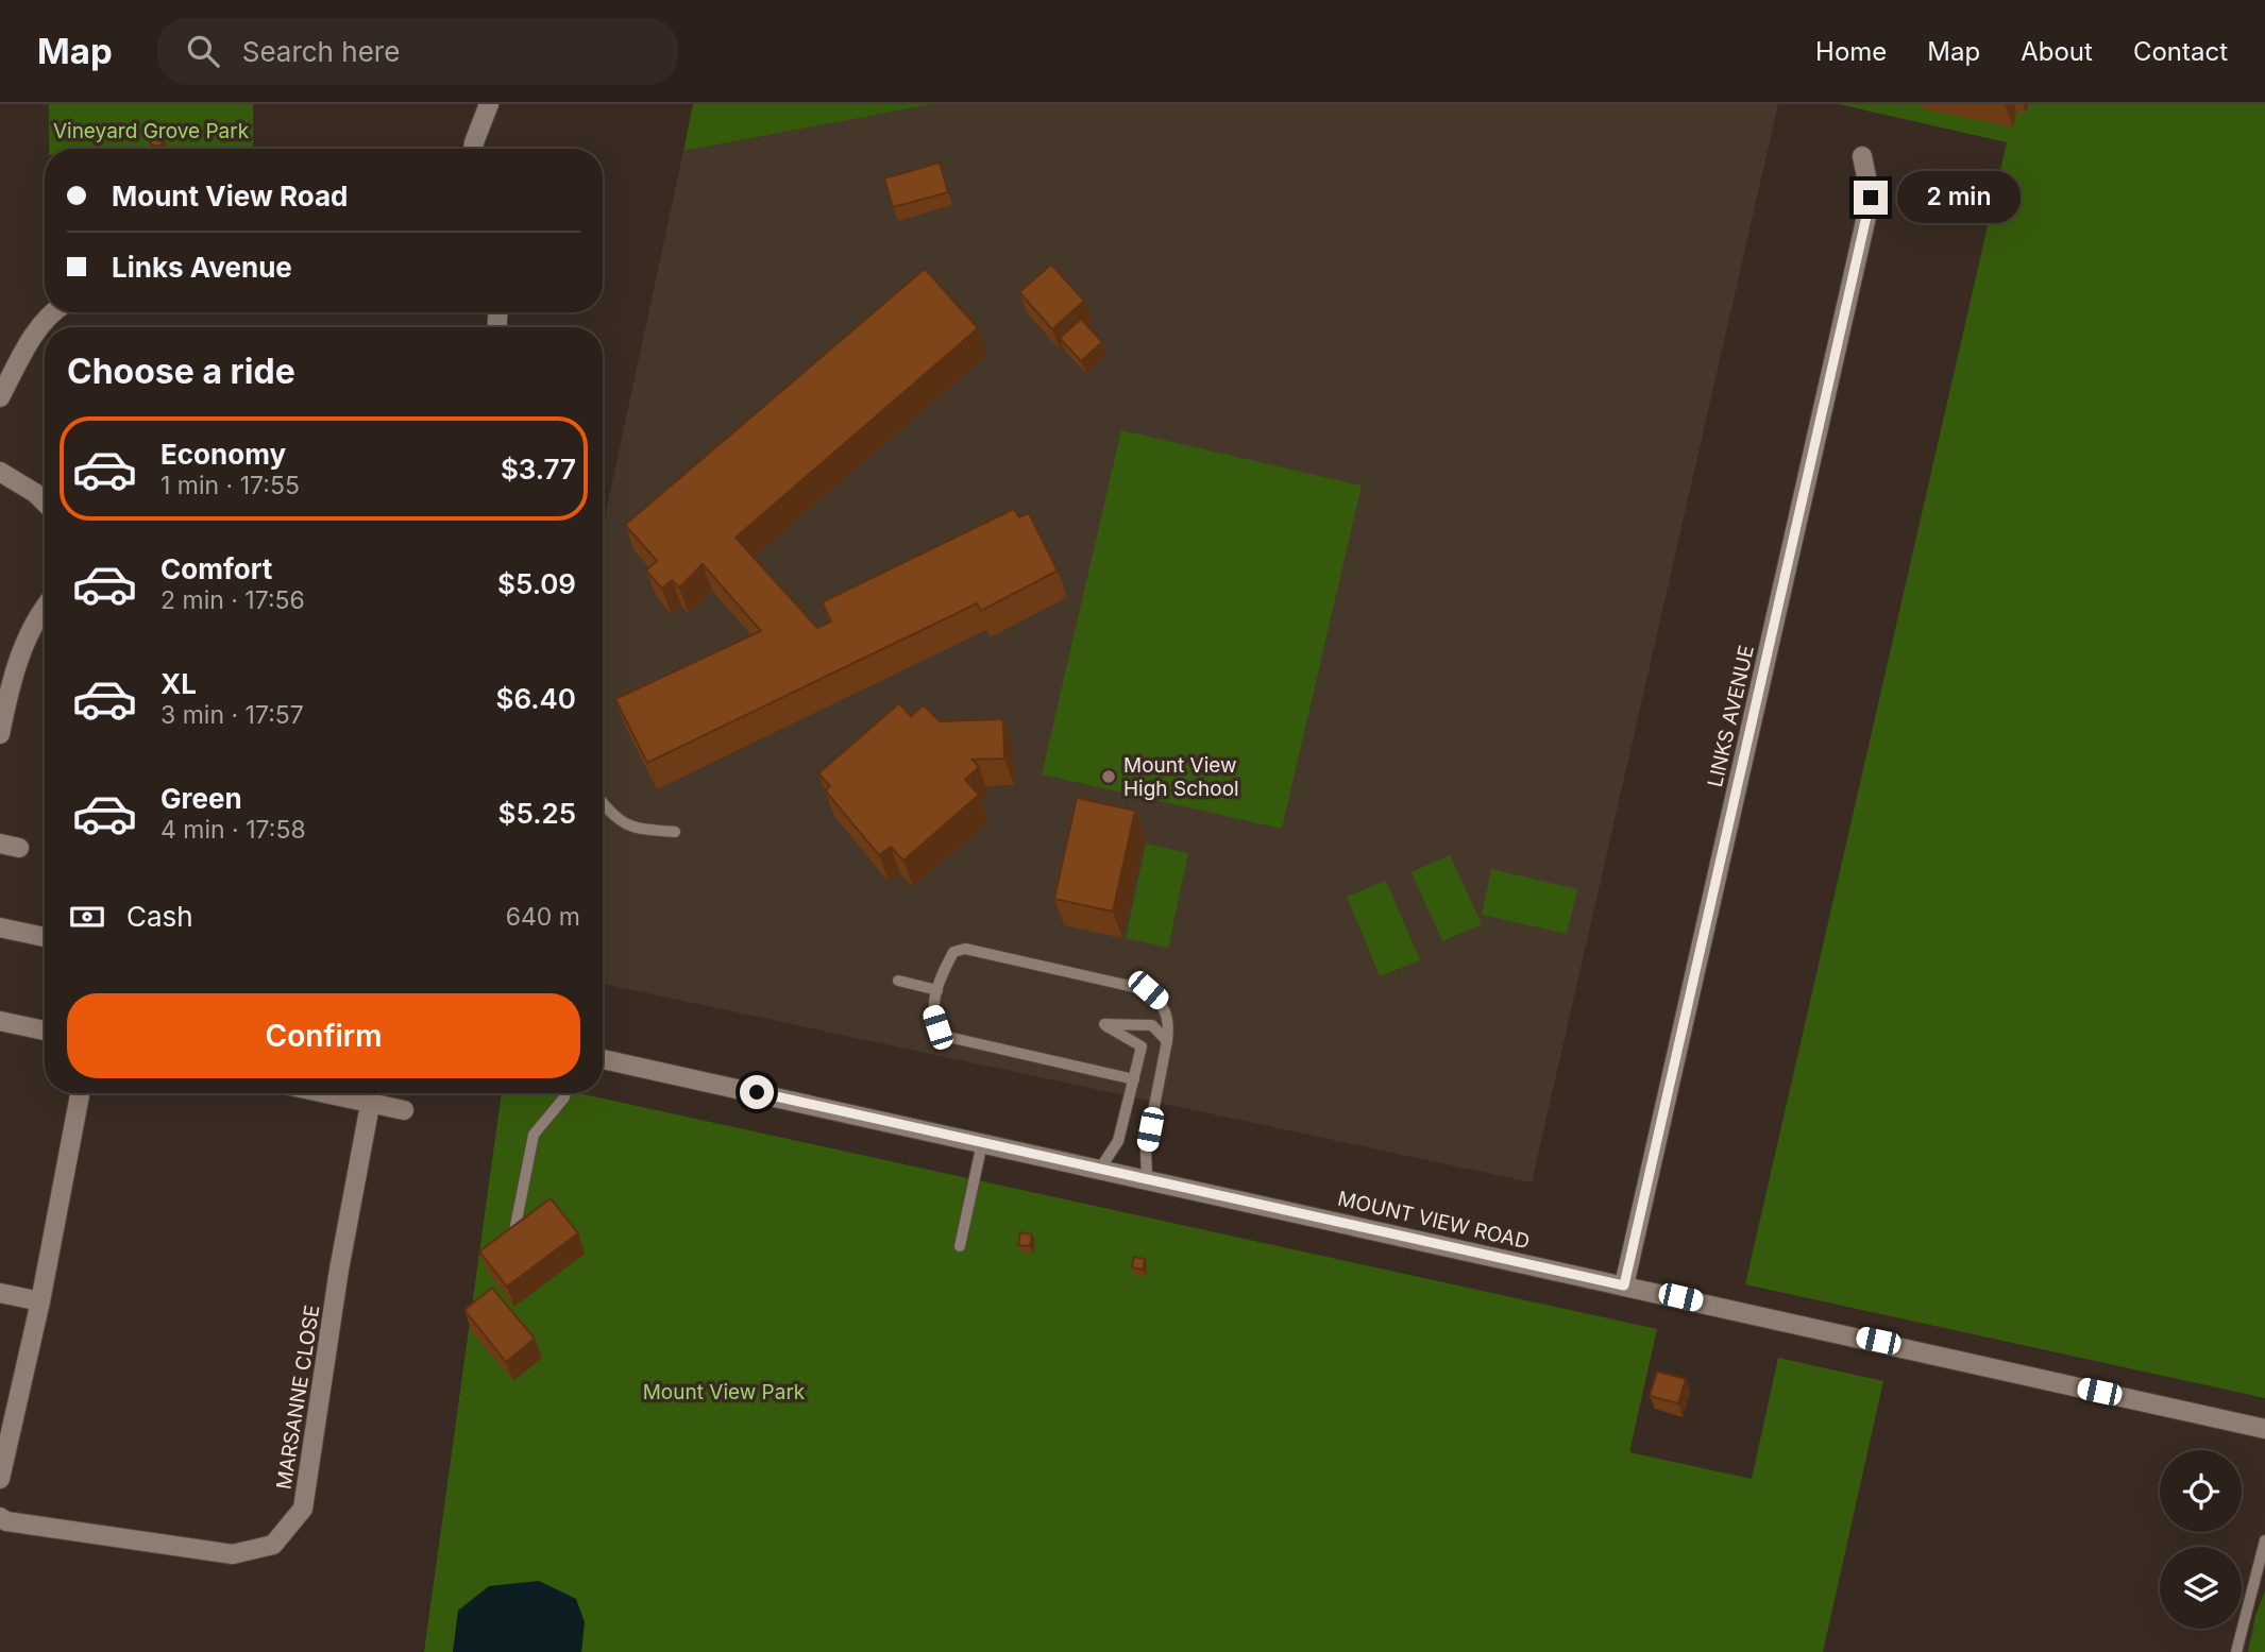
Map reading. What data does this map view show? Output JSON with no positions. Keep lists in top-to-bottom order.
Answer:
{
  "streets": {
    "street": ["LINKS AVENUE", "MOUNT VIEW ROAD", "MARSANNE CLOSE"]
  },
  "crossings": [
    ["LINKS AVENUE", "MOUNT VIEW ROAD"]
  ],
  "parks": ["Vineyard Grove Park", "Mount View Park"],
  "places": ["Mount View High School"],
  "page": {
    "header": "Map",
    "search": "Search here",
    "nav": [
      "Home",
      "Map",
      "About",
      "Contact"
    ],
    "banner": ["Mount View Road", "Links Avenue"],
    "bubble": "2 min",
    "heading": "Choose a ride",
    "list": [
      {
        "name": "Economy",
        "note": "1 min · 17:55",
        "value": "$3.77"
      },
      {
        "name": "Comfort",
        "note": "2 min · 17:56",
        "value": "$5.09"
      },
      {
        "name": "XL",
        "note": "3 min · 17:57",
        "value": "$6.40"
      },
      {
        "name": "Green",
        "note": "4 min · 17:58",
        "value": "$5.25"
      }
    ],
    "pay": ["Cash", "640 m"],
    "buttons": "Confirm"
  }
}
